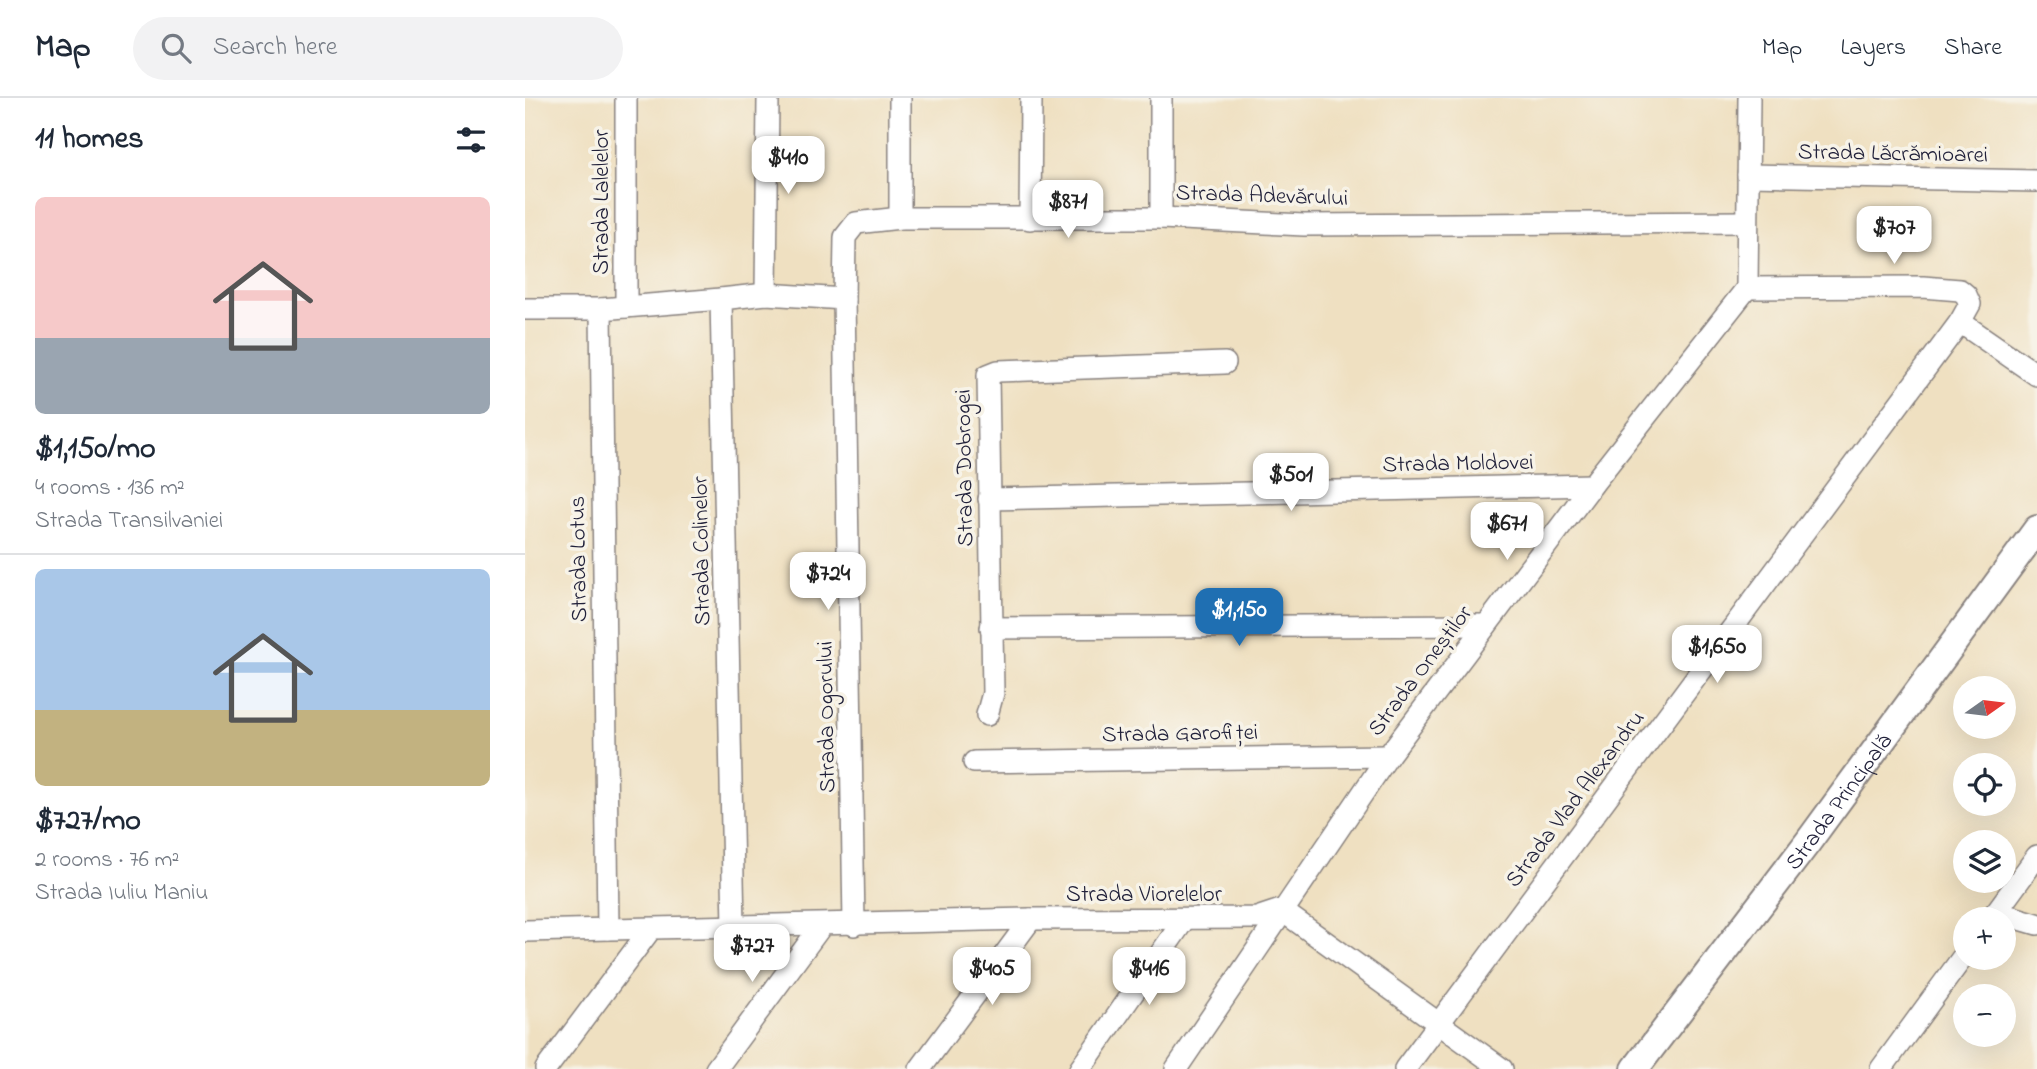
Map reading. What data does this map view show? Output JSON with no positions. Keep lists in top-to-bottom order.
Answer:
{
  "streets": {
    "main road": ["Strada Principală"],
    "street": [
      "Strada Lăcrămioarei",
      "Strada Adevărului",
      "Strada Lalelelor",
      "Strada Moldovei",
      "Strada Dobrogei",
      "Strada Colinelor",
      "Strada Lotus",
      "Strada Oneștilor",
      "Strada Ogorului",
      "Strada Garofiței",
      "Strada Vlad Alexandru",
      "Strada Viorelelor"
    ]
  },
  "crossings": [
    ["Strada Adevărului", "Strada Ogorului"],
    ["Strada Moldovei", "Strada Dobrogei"],
    ["Strada Moldovei", "Strada Oneștilor"],
    ["Strada Colinelor", "Strada Viorelelor"],
    ["Strada Oneștilor", "Strada Garofiței"],
    ["Strada Oneștilor", "Strada Viorelelor"],
    ["Strada Ogorului", "Strada Viorelelor"]
  ],
  "north": "right",
  "page": {
    "header": "Map",
    "search": "Search here",
    "nav": ["Map", "Layers", "Share"],
    "heading": "11 homes",
    "price": [
      "$410",
      "$871",
      "$707",
      "$501",
      "$671",
      "$724",
      "$1,150",
      "$1,650",
      "$727",
      "$405",
      "$416"
    ],
    "list": [
      {
        "name": "$1,150/mo",
        "note": "4 rooms · 136 m² · Strada Transilvaniei"
      },
      {
        "name": "$727/mo",
        "note": "2 rooms · 76 m² · Strada Iuliu Maniu"
      }
    ],
    "map_buttons": ["+", "−"]
  }
}
